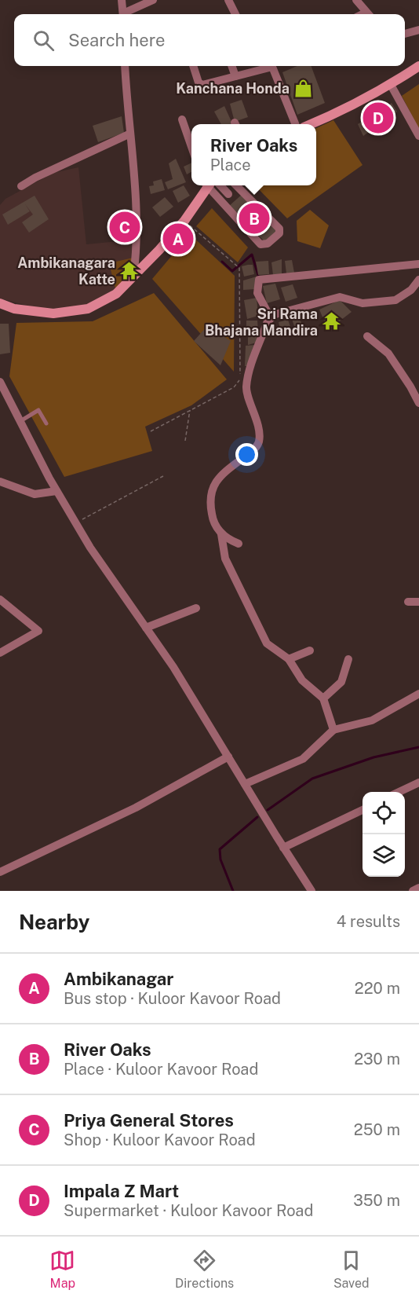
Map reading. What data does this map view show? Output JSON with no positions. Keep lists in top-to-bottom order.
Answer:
{
  "places": {
    "shop": ["Kanchana Honda"],
    "temple": ["Ambikanagara Katte", "Sri Rama Bhajana Mandira"]
  },
  "page": {
    "search": "Search here",
    "pins": [
      "D",
      "B",
      "C",
      "A"
    ],
    "popup": ["River Oaks", "Place"],
    "heading": ["Nearby", "4 results"],
    "list": [
      {
        "mark": "A",
        "name": "Ambikanagar",
        "note": "Bus stop · Kuloor Kavoor Road",
        "value": "220 m"
      },
      {
        "mark": "B",
        "name": "River Oaks",
        "note": "Place · Kuloor Kavoor Road",
        "value": "230 m"
      },
      {
        "mark": "C",
        "name": "Priya General Stores",
        "note": "Shop · Kuloor Kavoor Road",
        "value": "250 m"
      },
      {
        "mark": "D",
        "name": "Impala Z Mart",
        "note": "Supermarket · Kuloor Kavoor Road",
        "value": "350 m"
      }
    ],
    "nav": ["Map", "Directions", "Saved"]
  }
}
